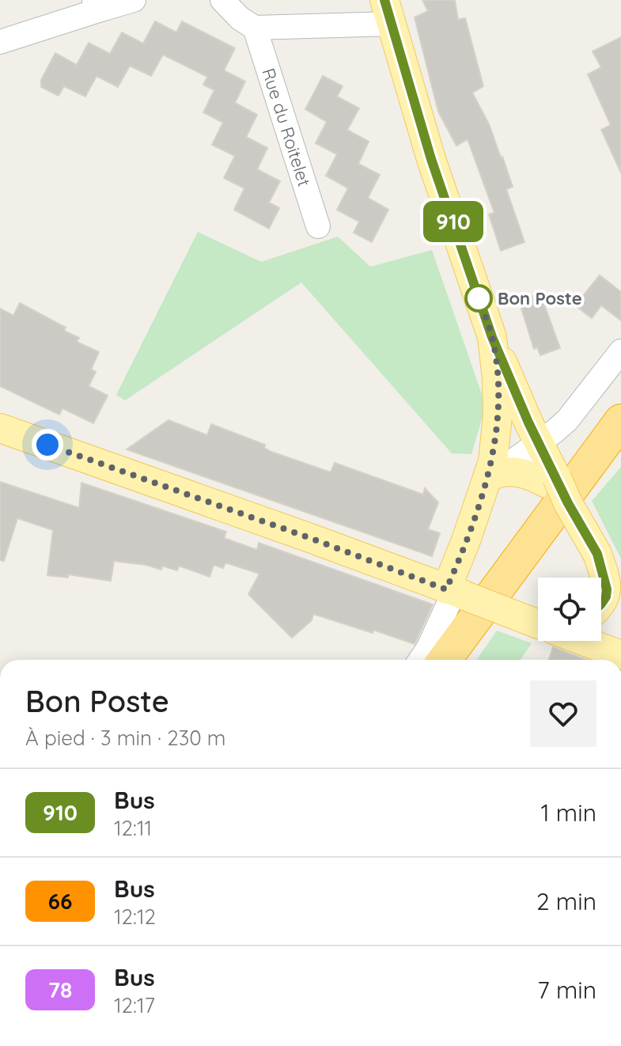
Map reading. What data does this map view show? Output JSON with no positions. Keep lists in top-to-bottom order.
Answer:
{
  "streets": {
    "street": ["Rue du Roitelet"]
  },
  "places": ["Bon Poste"],
  "lines": ["bus line 910"],
  "page": {
    "on_map": "910",
    "heading": ["Bon Poste", "À pied · 3 min · 230 m"],
    "list": [
      {
        "mark": "910",
        "name": "Bus",
        "note": "12:11",
        "value": "1 min"
      },
      {
        "mark": "66",
        "name": "Bus",
        "note": "12:12",
        "value": "2 min"
      },
      {
        "mark": "78",
        "name": "Bus",
        "note": "12:17",
        "value": "7 min"
      }
    ]
  }
}
